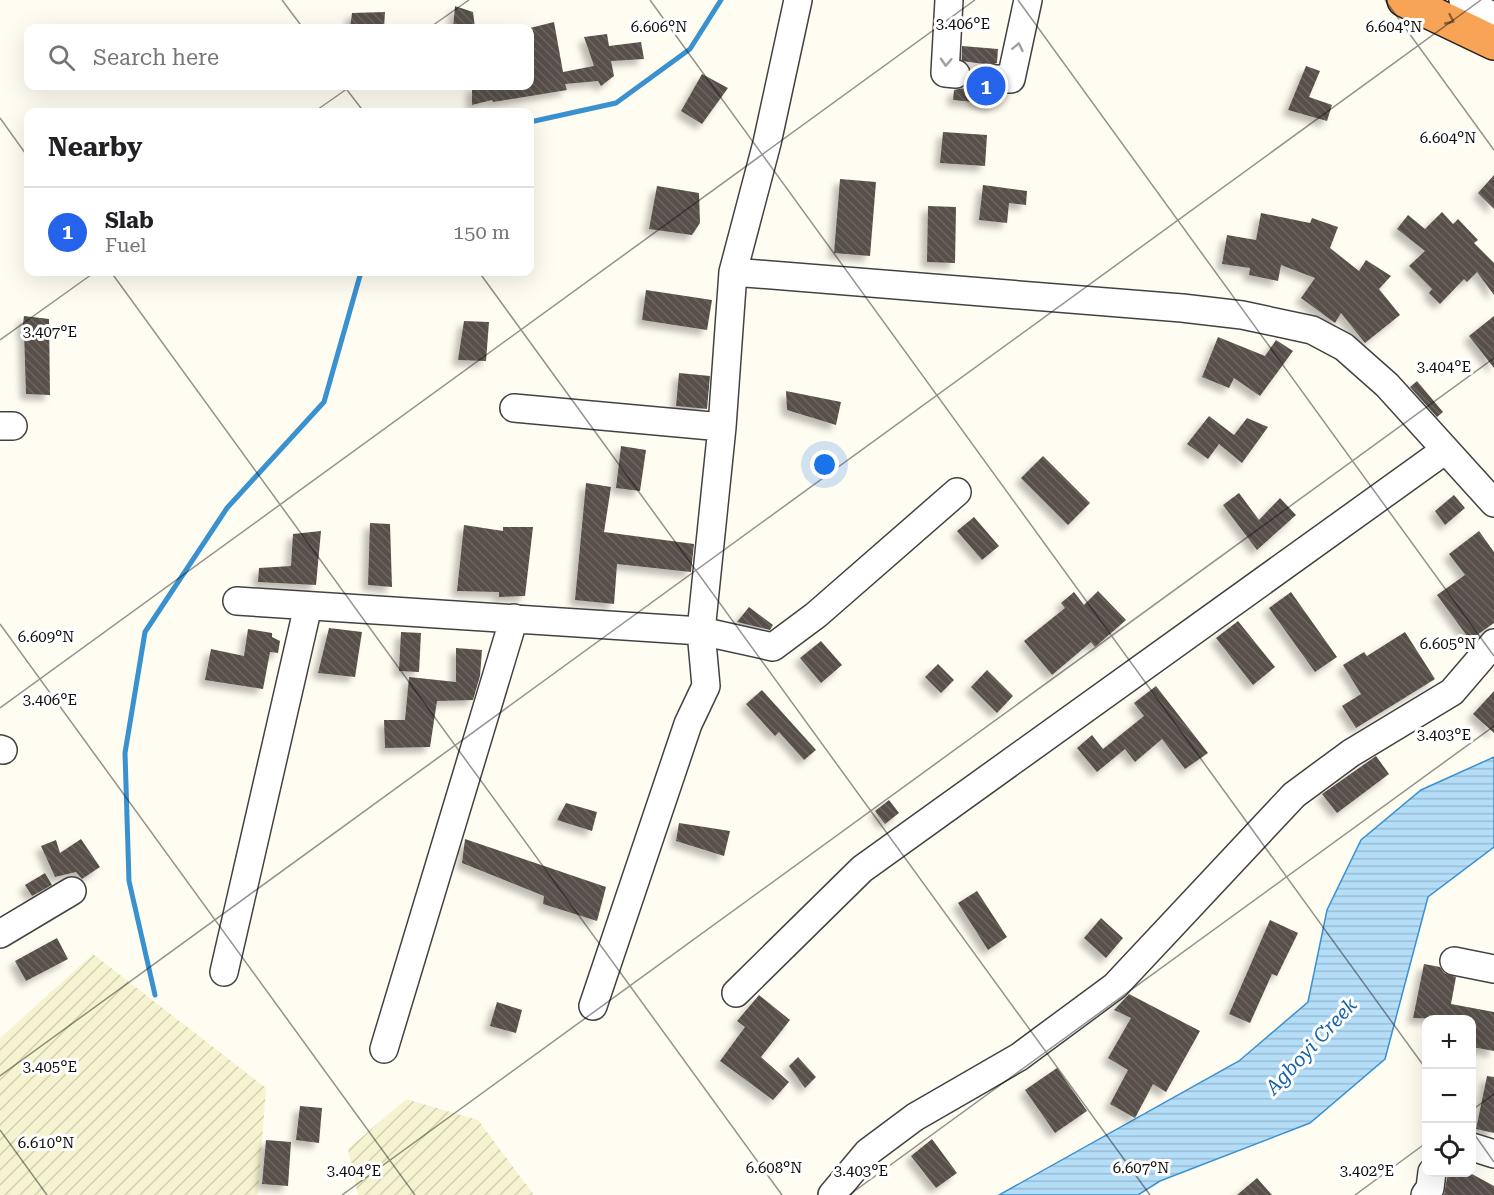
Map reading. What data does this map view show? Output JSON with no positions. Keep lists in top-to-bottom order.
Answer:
{
  "water": ["Agboyi Creek"],
  "page": {
    "search": "Search here",
    "pins": "1",
    "heading": "Nearby",
    "list": [
      {
        "mark": "1",
        "name": "Slab",
        "note": "Fuel",
        "value": "150 m"
      }
    ],
    "map_buttons": ["+", "−"]
  },
  "coordinates": [
    "3.406°E",
    "6.606°N",
    "6.604°N",
    "3.407°E",
    "3.404°E",
    "6.609°N",
    "6.605°N",
    "3.403°E",
    "3.405°E",
    "6.610°N",
    "6.608°N",
    "6.607°N",
    "3.402°E"
  ]
}
